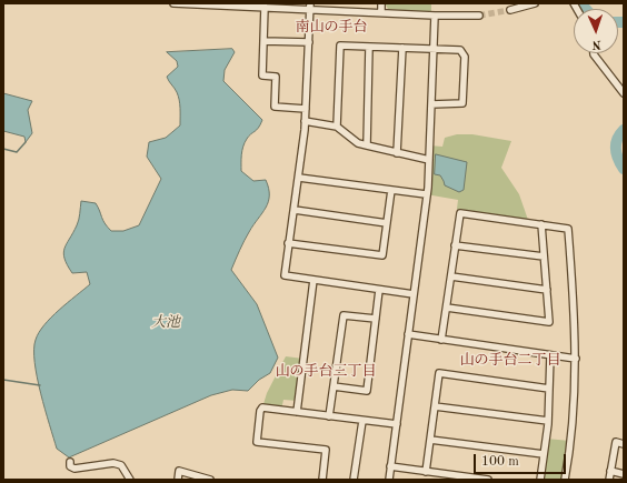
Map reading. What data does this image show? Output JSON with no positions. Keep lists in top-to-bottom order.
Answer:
{
  "districts": ["南山の手台", "山の手台二丁目", "山の手台三丁目"],
  "water": ["大池"],
  "scale_bar": "100 m",
  "north": "bottom"
}
